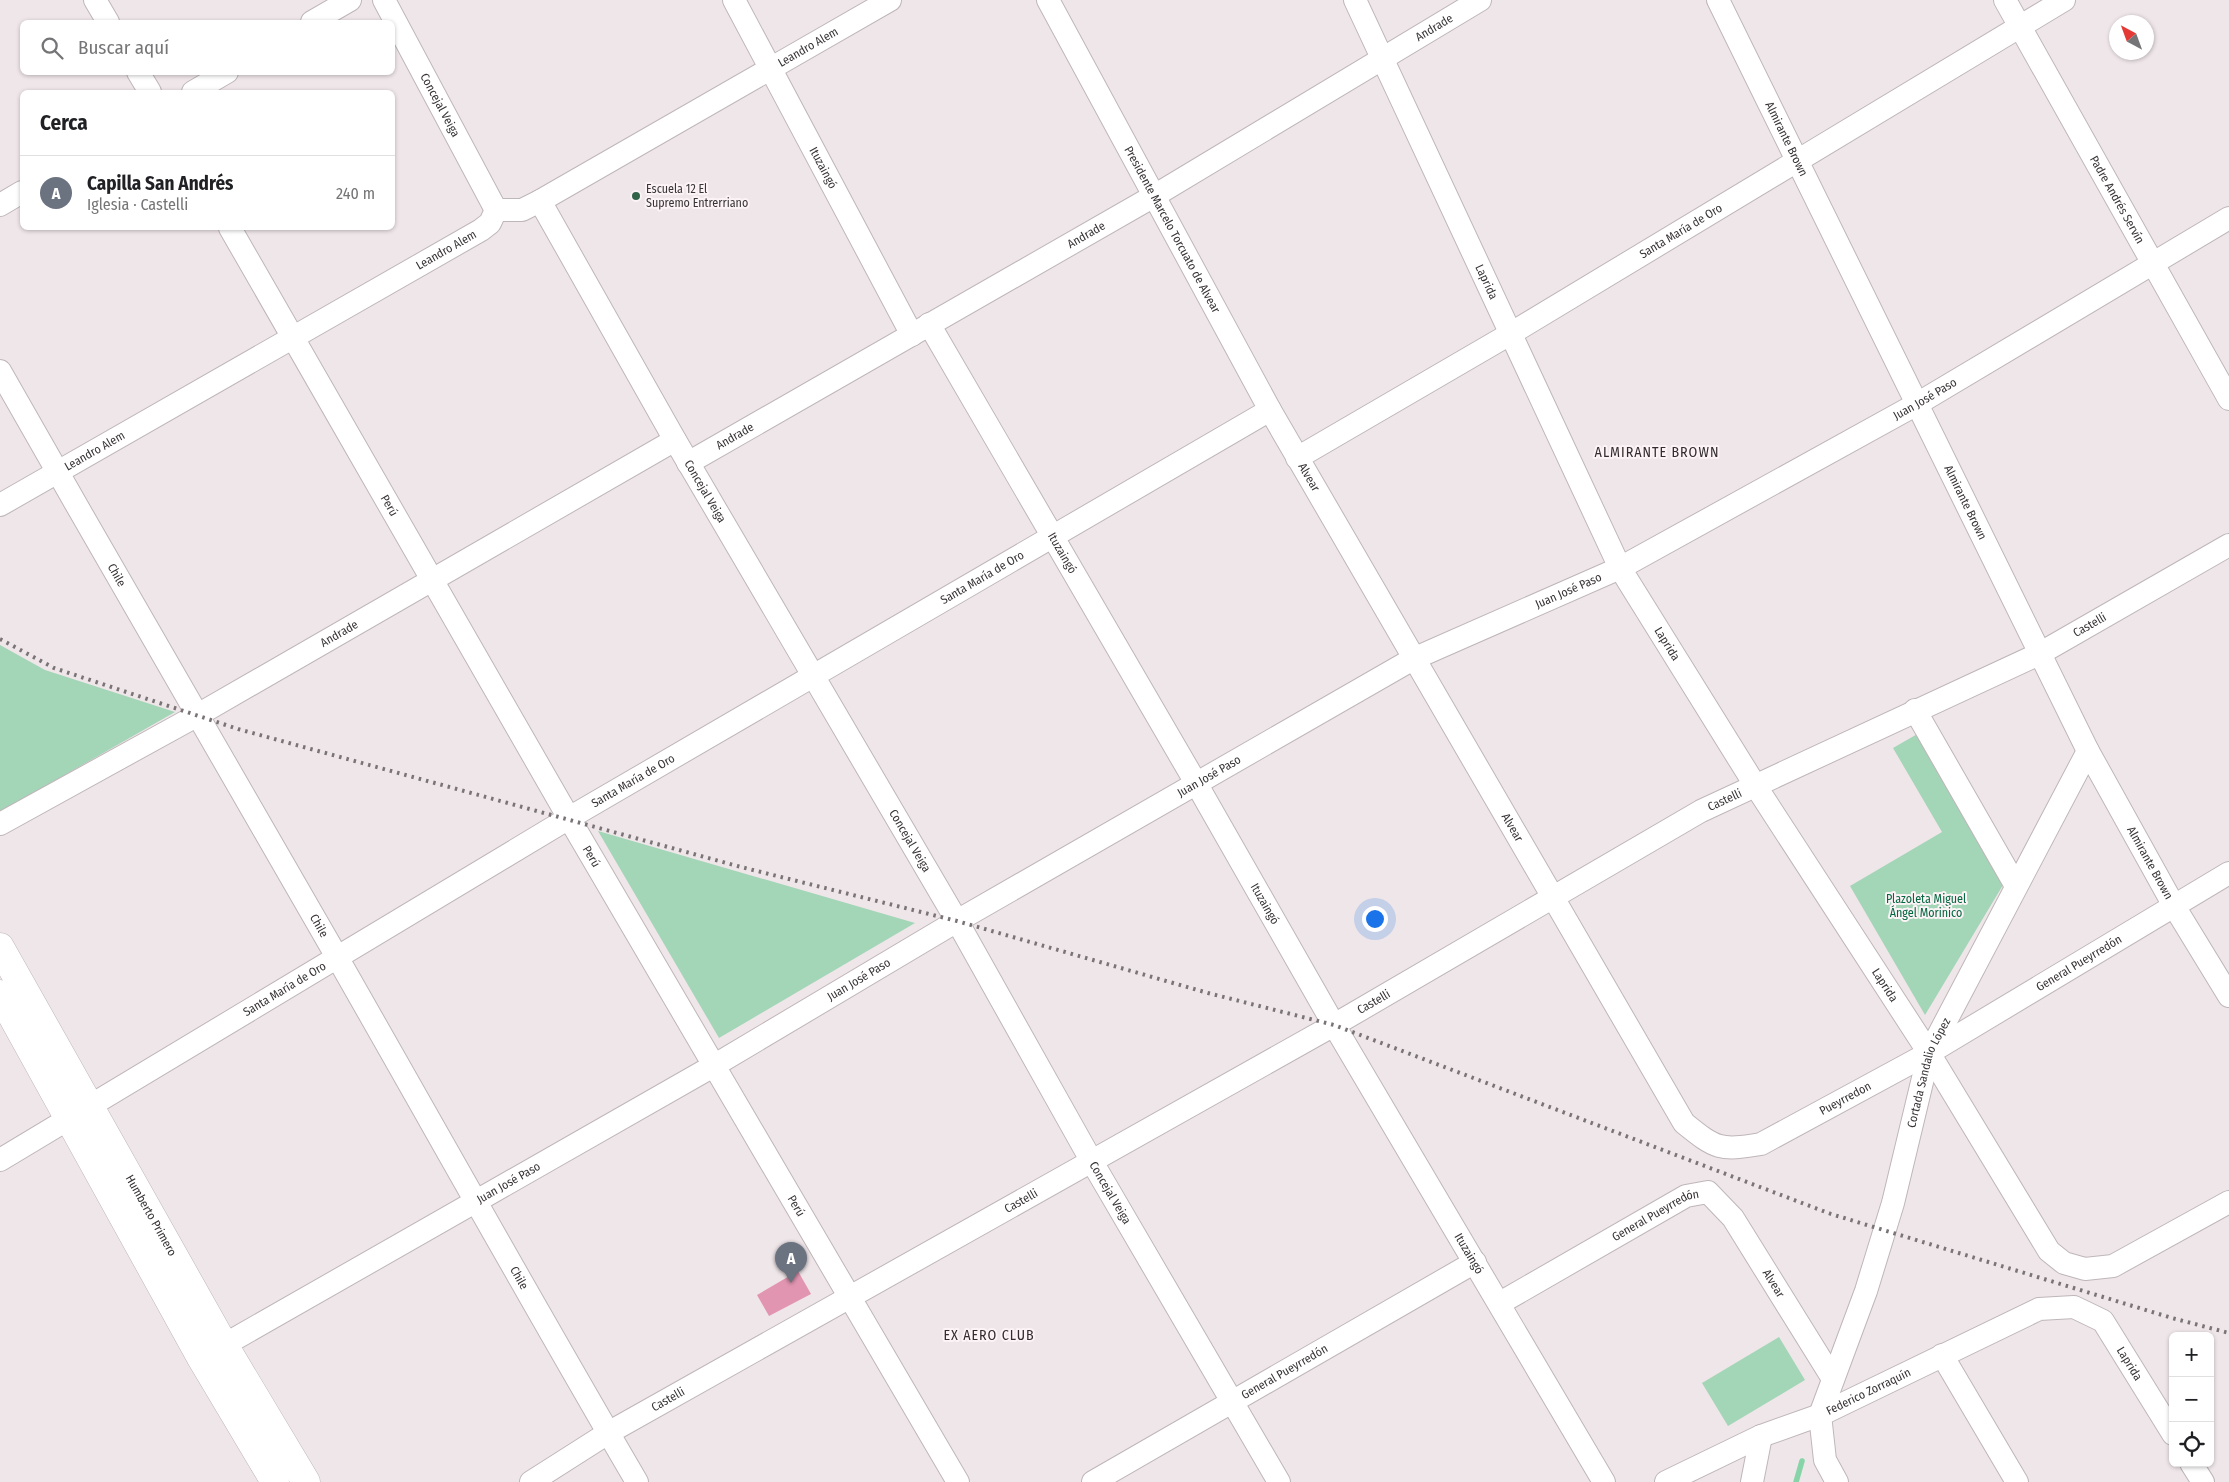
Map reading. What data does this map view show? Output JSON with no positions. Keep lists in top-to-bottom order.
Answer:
{
  "streets": {
    "street": [
      "Andrade",
      "Leandro Alem",
      "Concejal Veiga",
      "Almirante Brown",
      "Ituzaingó",
      "Padre Andrés Servín",
      "Presidente Marcelo Torcuato de Alvear",
      "Santa María de Oro",
      "Laprida",
      "Juan José Paso",
      "Alvear",
      "Perú",
      "Chile",
      "Castelli",
      "General Pueyrredón",
      "Cortada Sandalio López",
      "Pueyrredon",
      "Humberto Primero",
      "Federico Zorraquín"
    ]
  },
  "crossings": [
    ["Andrade", "Concejal Veiga"],
    ["Andrade", "Ituzaingó"],
    ["Andrade", "Presidente Marcelo Torcuato de Alvear"],
    ["Andrade", "Laprida"],
    ["Andrade", "Perú"],
    ["Andrade", "Chile"],
    ["Leandro Alem", "Concejal Veiga"],
    ["Leandro Alem", "Ituzaingó"],
    ["Leandro Alem", "Perú"],
    ["Leandro Alem", "Chile"],
    ["Concejal Veiga", "Santa María de Oro"],
    ["Concejal Veiga", "Juan José Paso"],
    ["Concejal Veiga", "Castelli"],
    ["Concejal Veiga", "General Pueyrredón"],
    ["Almirante Brown", "Santa María de Oro"],
    ["Almirante Brown", "Juan José Paso"],
    ["Almirante Brown", "Castelli"],
    ["Almirante Brown", "General Pueyrredón"],
    ["Almirante Brown", "Cortada Sandalio López"],
    ["Ituzaingó", "Santa María de Oro"],
    ["Ituzaingó", "Juan José Paso"],
    ["Ituzaingó", "Castelli"],
    ["Ituzaingó", "General Pueyrredón"],
    ["Padre Andrés Servín", "Santa María de Oro"],
    ["Padre Andrés Servín", "Juan José Paso"],
    ["Presidente Marcelo Torcuato de Alvear", "Santa María de Oro"],
    ["Presidente Marcelo Torcuato de Alvear", "Alvear"],
    ["Santa María de Oro", "Laprida"],
    ["Santa María de Oro", "Alvear"],
    ["Santa María de Oro", "Perú"],
    ["Santa María de Oro", "Chile"],
    ["Santa María de Oro", "Humberto Primero"],
    ["Laprida", "Juan José Paso"],
    ["Laprida", "Castelli"],
    ["Laprida", "General Pueyrredón"],
    ["Laprida", "Cortada Sandalio López"],
    ["Laprida", "Pueyrredon"],
    ["Laprida", "Federico Zorraquín"],
    ["Juan José Paso", "Alvear"],
    ["Juan José Paso", "Perú"],
    ["Juan José Paso", "Chile"],
    ["Juan José Paso", "Humberto Primero"],
    ["Alvear", "Castelli"],
    ["Alvear", "General Pueyrredón"],
    ["Alvear", "Cortada Sandalio López"],
    ["Alvear", "Pueyrredon"],
    ["Perú", "Castelli"],
    ["Chile", "Castelli"],
    ["General Pueyrredón", "Cortada Sandalio López"],
    ["General Pueyrredón", "Pueyrredon"],
    ["Cortada Sandalio López", "Pueyrredon"],
    ["Cortada Sandalio López", "Federico Zorraquín"]
  ],
  "districts": ["ALMIRANTE BROWN", "EX AERO CLUB"],
  "parks": ["Plazoleta Miguel Ángel Morinico"],
  "places": ["Escuela 12 El Supremo Entrerriano"],
  "north": "top left",
  "page": {
    "search": "Buscar aquí",
    "heading": "Cerca",
    "list": [
      {
        "mark": "A",
        "name": "Capilla San Andrés",
        "note": "Iglesia · Castelli",
        "value": "240 m"
      }
    ],
    "pins": "A",
    "map_buttons": ["+", "−"]
  }
}
